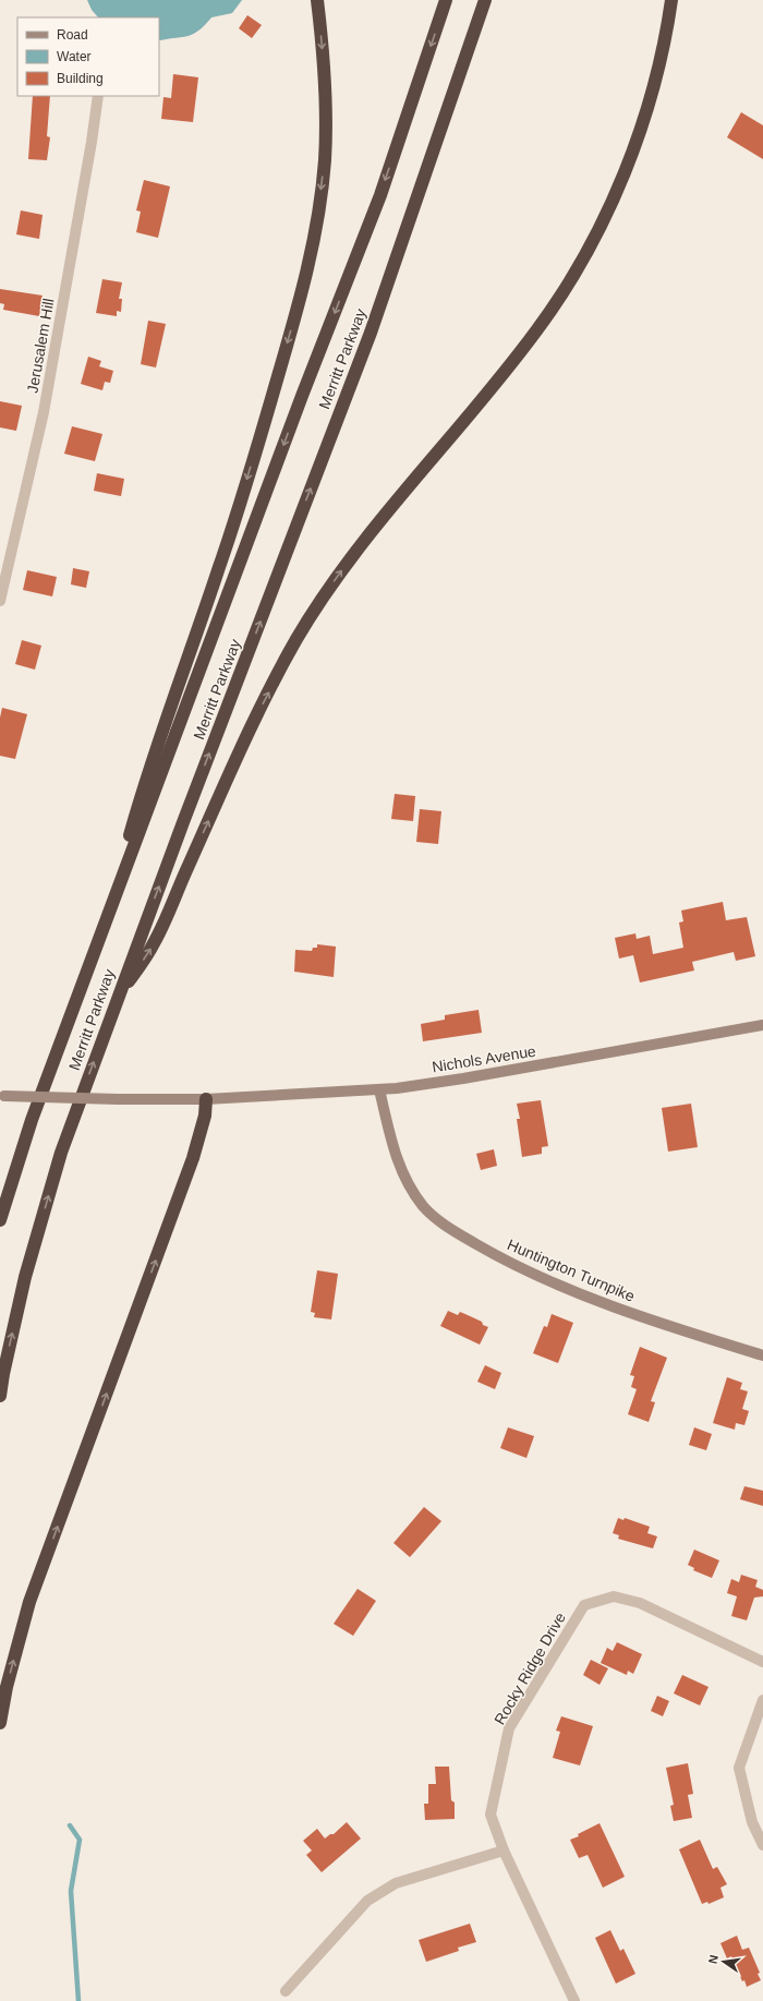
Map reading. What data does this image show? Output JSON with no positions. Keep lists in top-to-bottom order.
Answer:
{
  "streets": {
    "highway": ["Merritt Parkway"],
    "main road": ["Nichols Avenue", "Huntington Turnpike"],
    "street": ["Jerusalem Hill", "Rocky Ridge Drive"]
  },
  "crossings": [
    ["Nichols Avenue", "Huntington Turnpike"]
  ],
  "legend": ["Road", "Water", "Building"],
  "north": "left"
}
